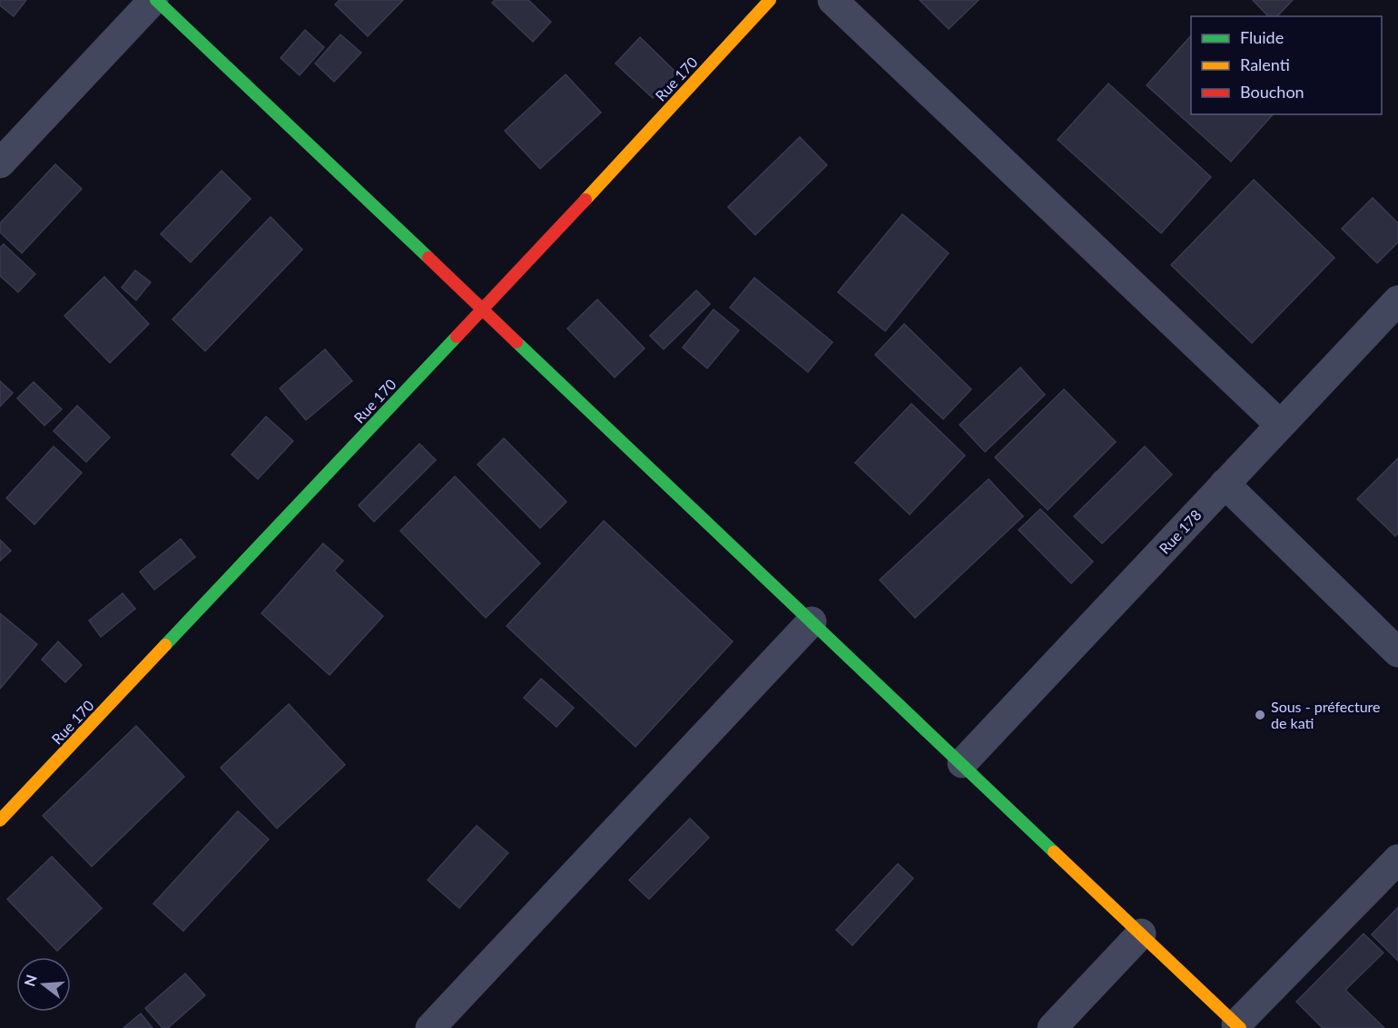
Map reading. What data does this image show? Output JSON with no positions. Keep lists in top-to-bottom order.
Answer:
{
  "streets": {
    "street": ["Rue 170", "Rue 178"]
  },
  "places": ["Sous - préfecture de kati"],
  "legend": ["Fluide", "Ralenti", "Bouchon"],
  "north": "left"
}
